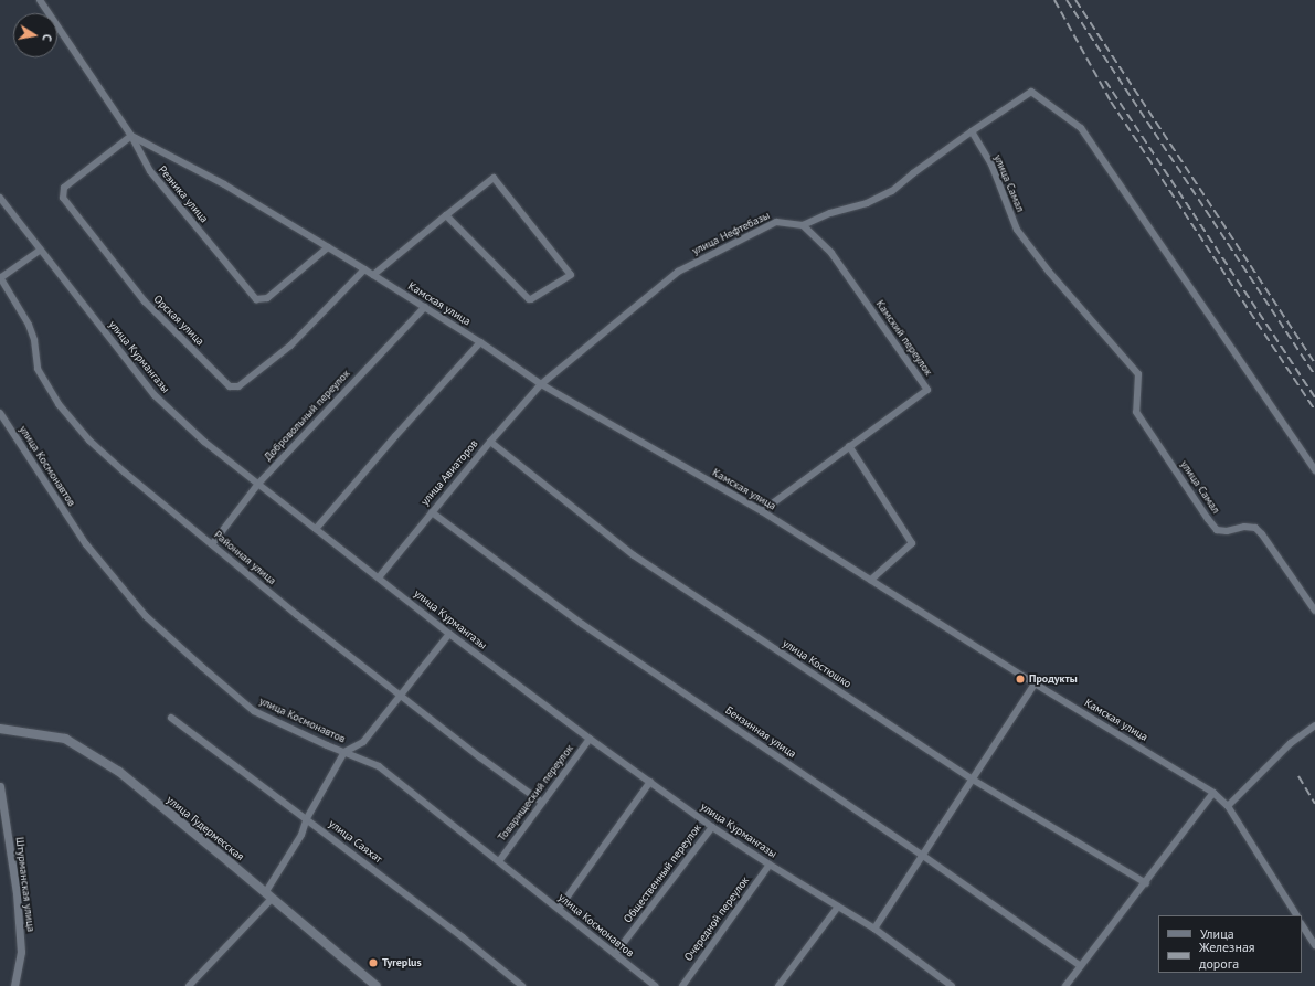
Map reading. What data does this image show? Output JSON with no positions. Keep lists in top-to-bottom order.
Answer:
{
  "streets": {
    "main road": ["улица Гудермесская"],
    "street": [
      "улица Самал",
      "Резника улица",
      "улица Нефтебазы",
      "Камская улица",
      "Орская улица",
      "Камский переулок",
      "улица Курмангазы",
      "Добровольный переулок",
      "улица Космонавтов",
      "улица Авиаторов",
      "Районная улица",
      "улица Костюшко",
      "Бензинная улица",
      "Товарищеский переулок",
      "улица Саяхат",
      "Общественный переулок",
      "Штурманская улица",
      "Очередной переулок"
    ]
  },
  "crossings": [
    ["Резника улица", "Камская улица"],
    ["Резника улица", "Орская улица"],
    ["улица Нефтебазы", "Камская улица"],
    ["улица Нефтебазы", "Камский переулок"],
    ["улица Нефтебазы", "улица Авиаторов"],
    ["Камская улица", "Орская улица"],
    ["Камская улица", "Камский переулок"],
    ["Камская улица", "Добровольный переулок"],
    ["Камская улица", "улица Авиаторов"],
    ["улица Курмангазы", "Добровольный переулок"],
    ["улица Курмангазы", "улица Авиаторов"],
    ["улица Курмангазы", "Товарищеский переулок"],
    ["улица Курмангазы", "Общественный переулок"],
    ["улица Курмангазы", "Очередной переулок"],
    ["Добровольный переулок", "Районная улица"],
    ["улица Космонавтов", "Товарищеский переулок"],
    ["улица Космонавтов", "Общественный переулок"],
    ["улица Авиаторов", "улица Костюшко"],
    ["улица Авиаторов", "Бензинная улица"],
    ["Районная улица", "Товарищеский переулок"]
  ],
  "places": ["Продукты", "Tyreplus"],
  "legend": ["Улица", "Железная дорога"],
  "north": "right"
}
